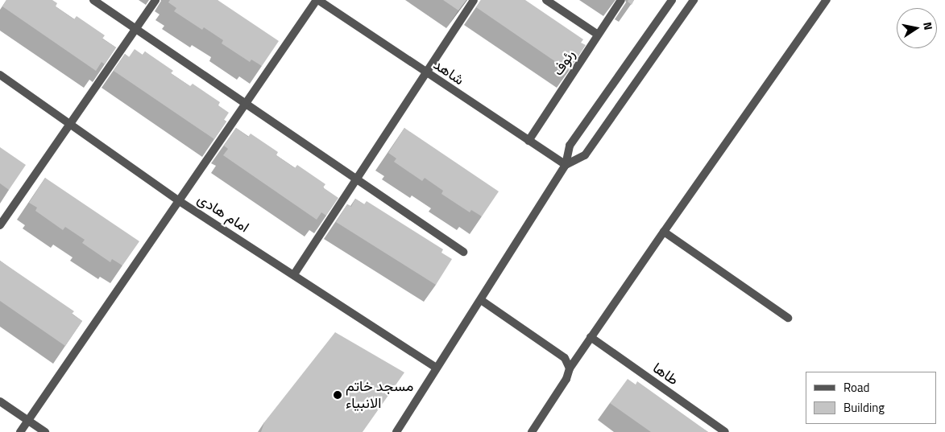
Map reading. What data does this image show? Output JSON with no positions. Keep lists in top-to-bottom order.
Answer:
{
  "streets": {
    "street": [
      "رئوف",
      "شاهد",
      "امام هادی",
      "طاها"
    ]
  },
  "crossings": [
    ["رئوف", "شاهد"]
  ],
  "places": ["مسجد خاتم الانبیاء"],
  "legend": ["Road", "Building"],
  "north": "right"
}
